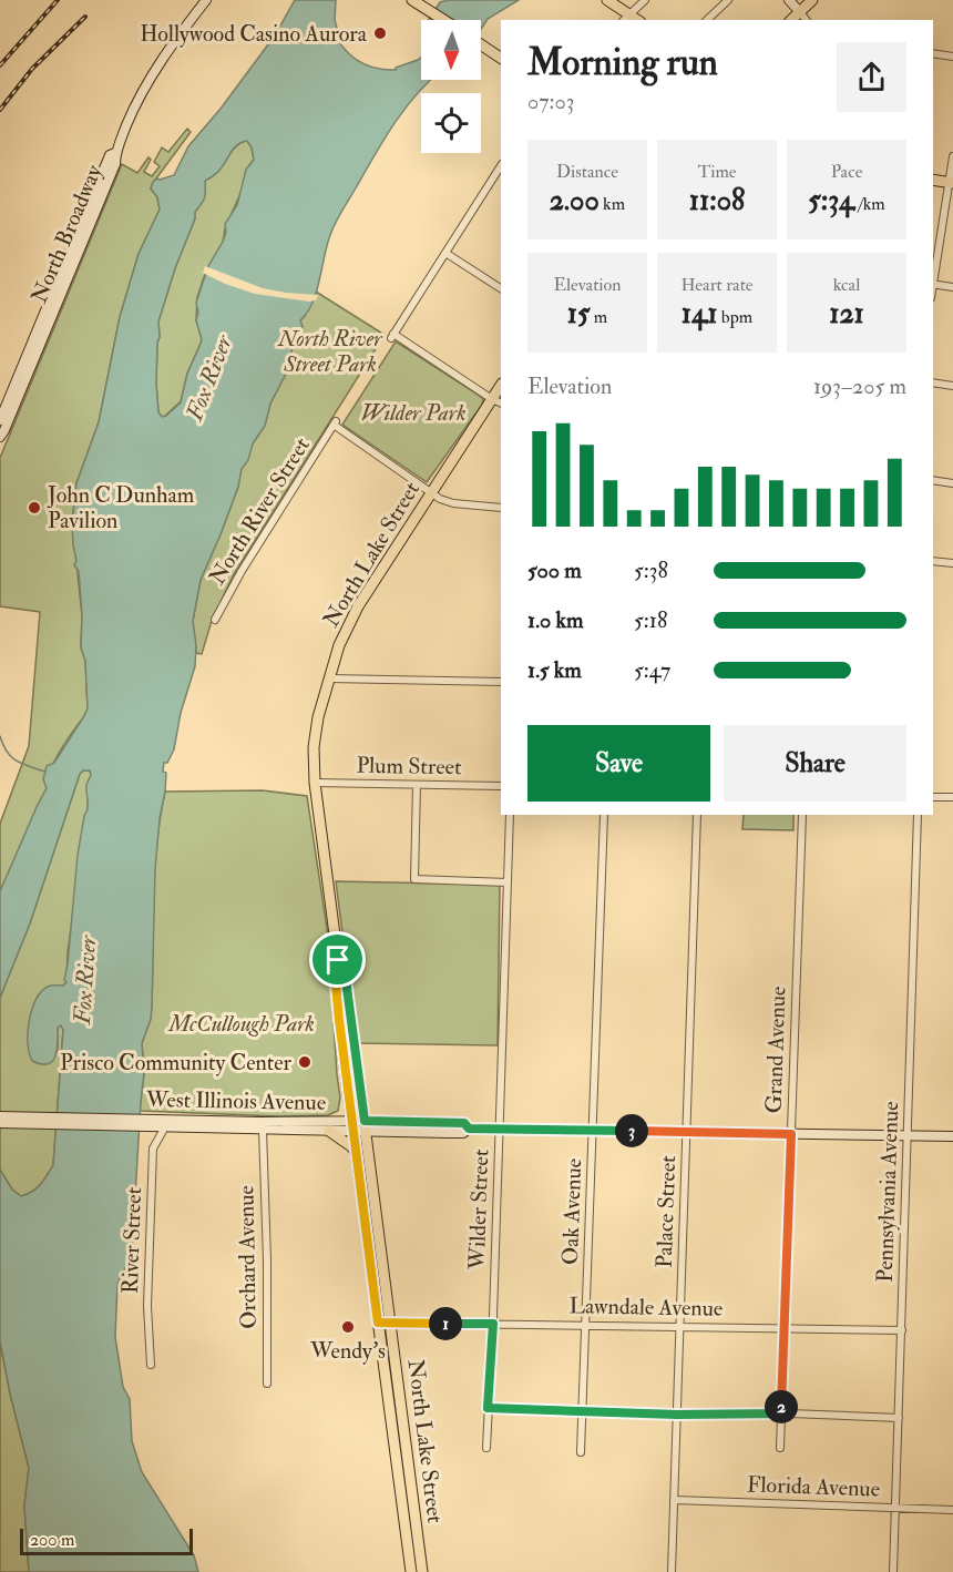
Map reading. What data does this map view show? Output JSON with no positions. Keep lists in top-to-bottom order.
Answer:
{
  "streets": {
    "main road": ["North Broadway", "North Lake Street", "West Illinois Avenue"],
    "street": [
      "North River Street",
      "Plum Street",
      "Grand Avenue",
      "Pennsylvania Avenue",
      "Wilder Street",
      "Oak Avenue",
      "Palace Street",
      "River Street",
      "Orchard Avenue",
      "Lawndale Avenue",
      "Florida Avenue"
    ]
  },
  "crossings": [
    ["North River Street", "North Lake Street"],
    ["North Lake Street", "Plum Street"],
    ["North Lake Street", "West Illinois Avenue"],
    ["North Lake Street", "Lawndale Avenue"],
    ["Grand Avenue", "West Illinois Avenue"],
    ["Grand Avenue", "Lawndale Avenue"],
    ["West Illinois Avenue", "Pennsylvania Avenue"],
    ["West Illinois Avenue", "Wilder Street"],
    ["West Illinois Avenue", "Oak Avenue"],
    ["West Illinois Avenue", "Palace Street"],
    ["West Illinois Avenue", "River Street"],
    ["West Illinois Avenue", "Orchard Avenue"],
    ["Pennsylvania Avenue", "Lawndale Avenue"],
    ["Pennsylvania Avenue", "Florida Avenue"],
    ["Wilder Street", "Lawndale Avenue"],
    ["Oak Avenue", "Lawndale Avenue"],
    ["Palace Street", "Lawndale Avenue"],
    ["Palace Street", "Florida Avenue"]
  ],
  "water": ["Fox River"],
  "parks": ["North River Street Park", "Wilder Park", "McCullough Park"],
  "places": [
    "Hollywood Casino Aurora",
    "John C Dunham Pavilion",
    "Prisco Community Center",
    "Wendy's"
  ],
  "scale_bar": "200 m",
  "north": "bottom",
  "page": {
    "heading": ["Morning run", "07:03"],
    "stats": [
      ["Distance", "2.00 km"],
      ["Time", "11:08"],
      ["Pace", "5:34 /km"],
      ["Elevation", "15 m"],
      ["Heart rate", "141 bpm"],
      ["kcal", "121"]
    ],
    "chart": ["Elevation", "193–205 m"],
    "list": [
      {
        "name": "500 m",
        "note": "5:38"
      },
      {
        "name": "1.0 km",
        "note": "5:18"
      },
      {
        "name": "1.5 km",
        "note": "5:47"
      }
    ],
    "buttons": ["Save", "Share"],
    "pins": ["3", "1", "2"],
    "scale": "200 m"
  }
}
